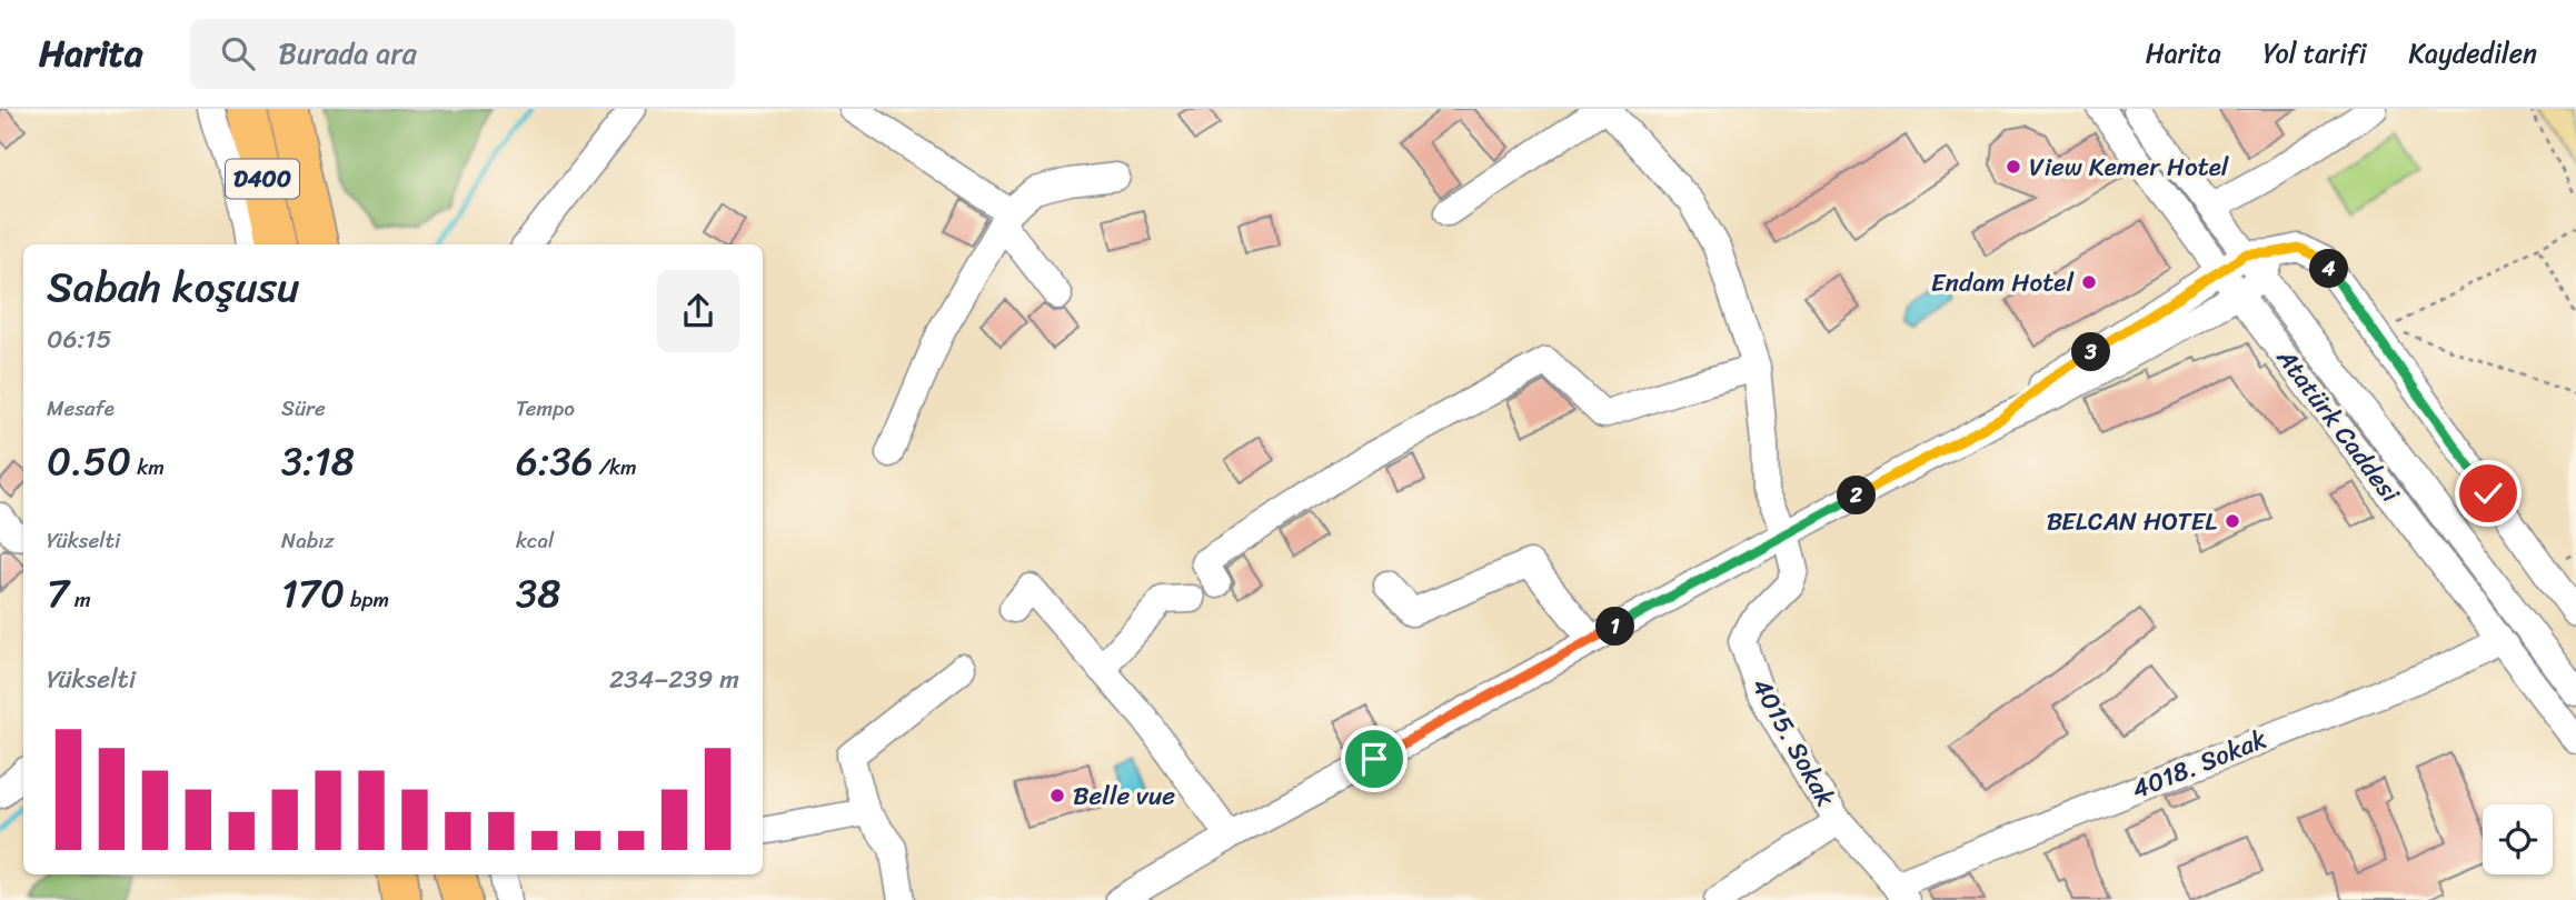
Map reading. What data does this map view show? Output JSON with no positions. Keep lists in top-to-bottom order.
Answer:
{
  "streets": {
    "highway": ["D400"],
    "street": ["Atatürk Caddesi", "4015. Sokak", "4018. Sokak"]
  },
  "crossings": [
    ["Atatürk Caddesi", "4018. Sokak"],
    ["4015. Sokak", "4018. Sokak"]
  ],
  "places": [
    "View Kemer Hotel",
    "Endam Hotel",
    "BELCAN HOTEL",
    "Belle vue"
  ],
  "page": {
    "header": "Harita",
    "search": "Burada ara",
    "nav": ["Harita", "Yol tarifi", "Kaydedilen"],
    "heading": ["Sabah koşusu", "06:15"],
    "pins": [
      "4",
      "3",
      "2",
      "1"
    ],
    "stats": [
      ["Mesafe", "0.50 km"],
      ["Süre", "3:18"],
      ["Tempo", "6:36 /km"],
      ["Yükselti", "7 m"],
      ["Nabız", "170 bpm"],
      ["kcal", "38"]
    ],
    "chart": ["Yükselti", "234–239 m"]
  }
}
